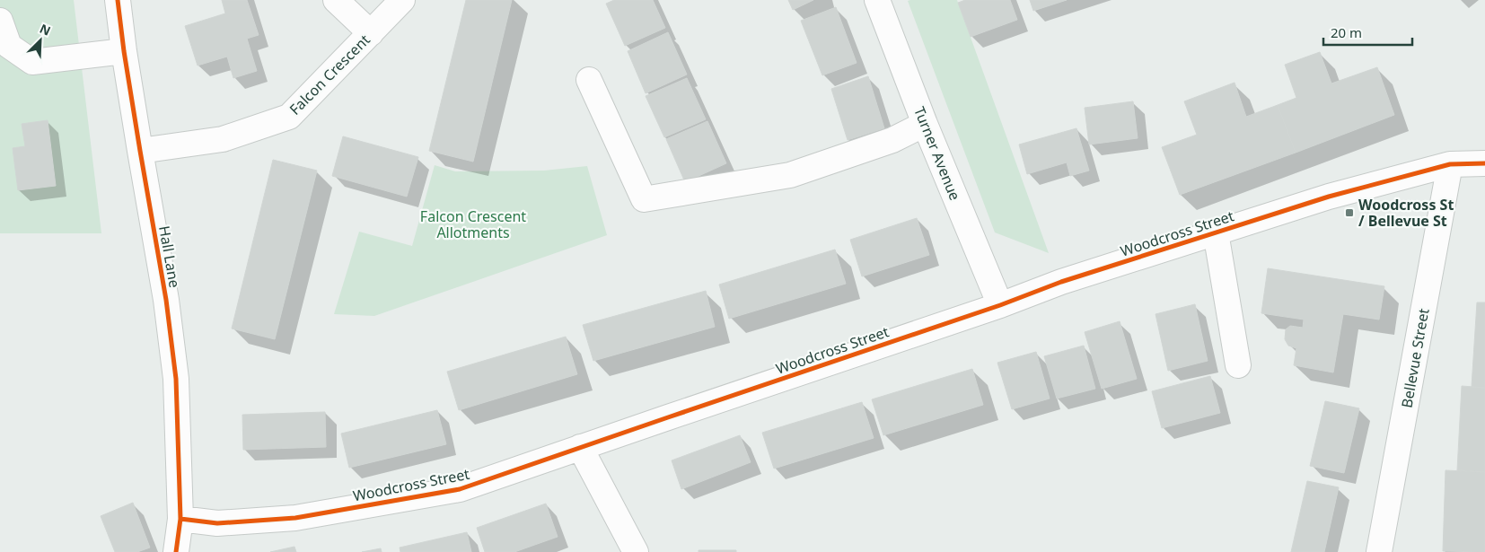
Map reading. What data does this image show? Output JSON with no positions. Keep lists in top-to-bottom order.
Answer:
{
  "streets": {
    "street": [
      "Falcon Crescent",
      "Turner Avenue",
      "Woodcross Street",
      "Hall Lane",
      "Bellevue Street"
    ]
  },
  "crossings": [
    ["Falcon Crescent", "Hall Lane"],
    ["Turner Avenue", "Woodcross Street"],
    ["Woodcross Street", "Hall Lane"],
    ["Woodcross Street", "Bellevue Street"]
  ],
  "parks": ["Falcon Crescent Allotments"],
  "places": {
    "transit": ["Woodcross St / Bellevue St"]
  },
  "scale_bar": "20 m",
  "north": "top right"
}
